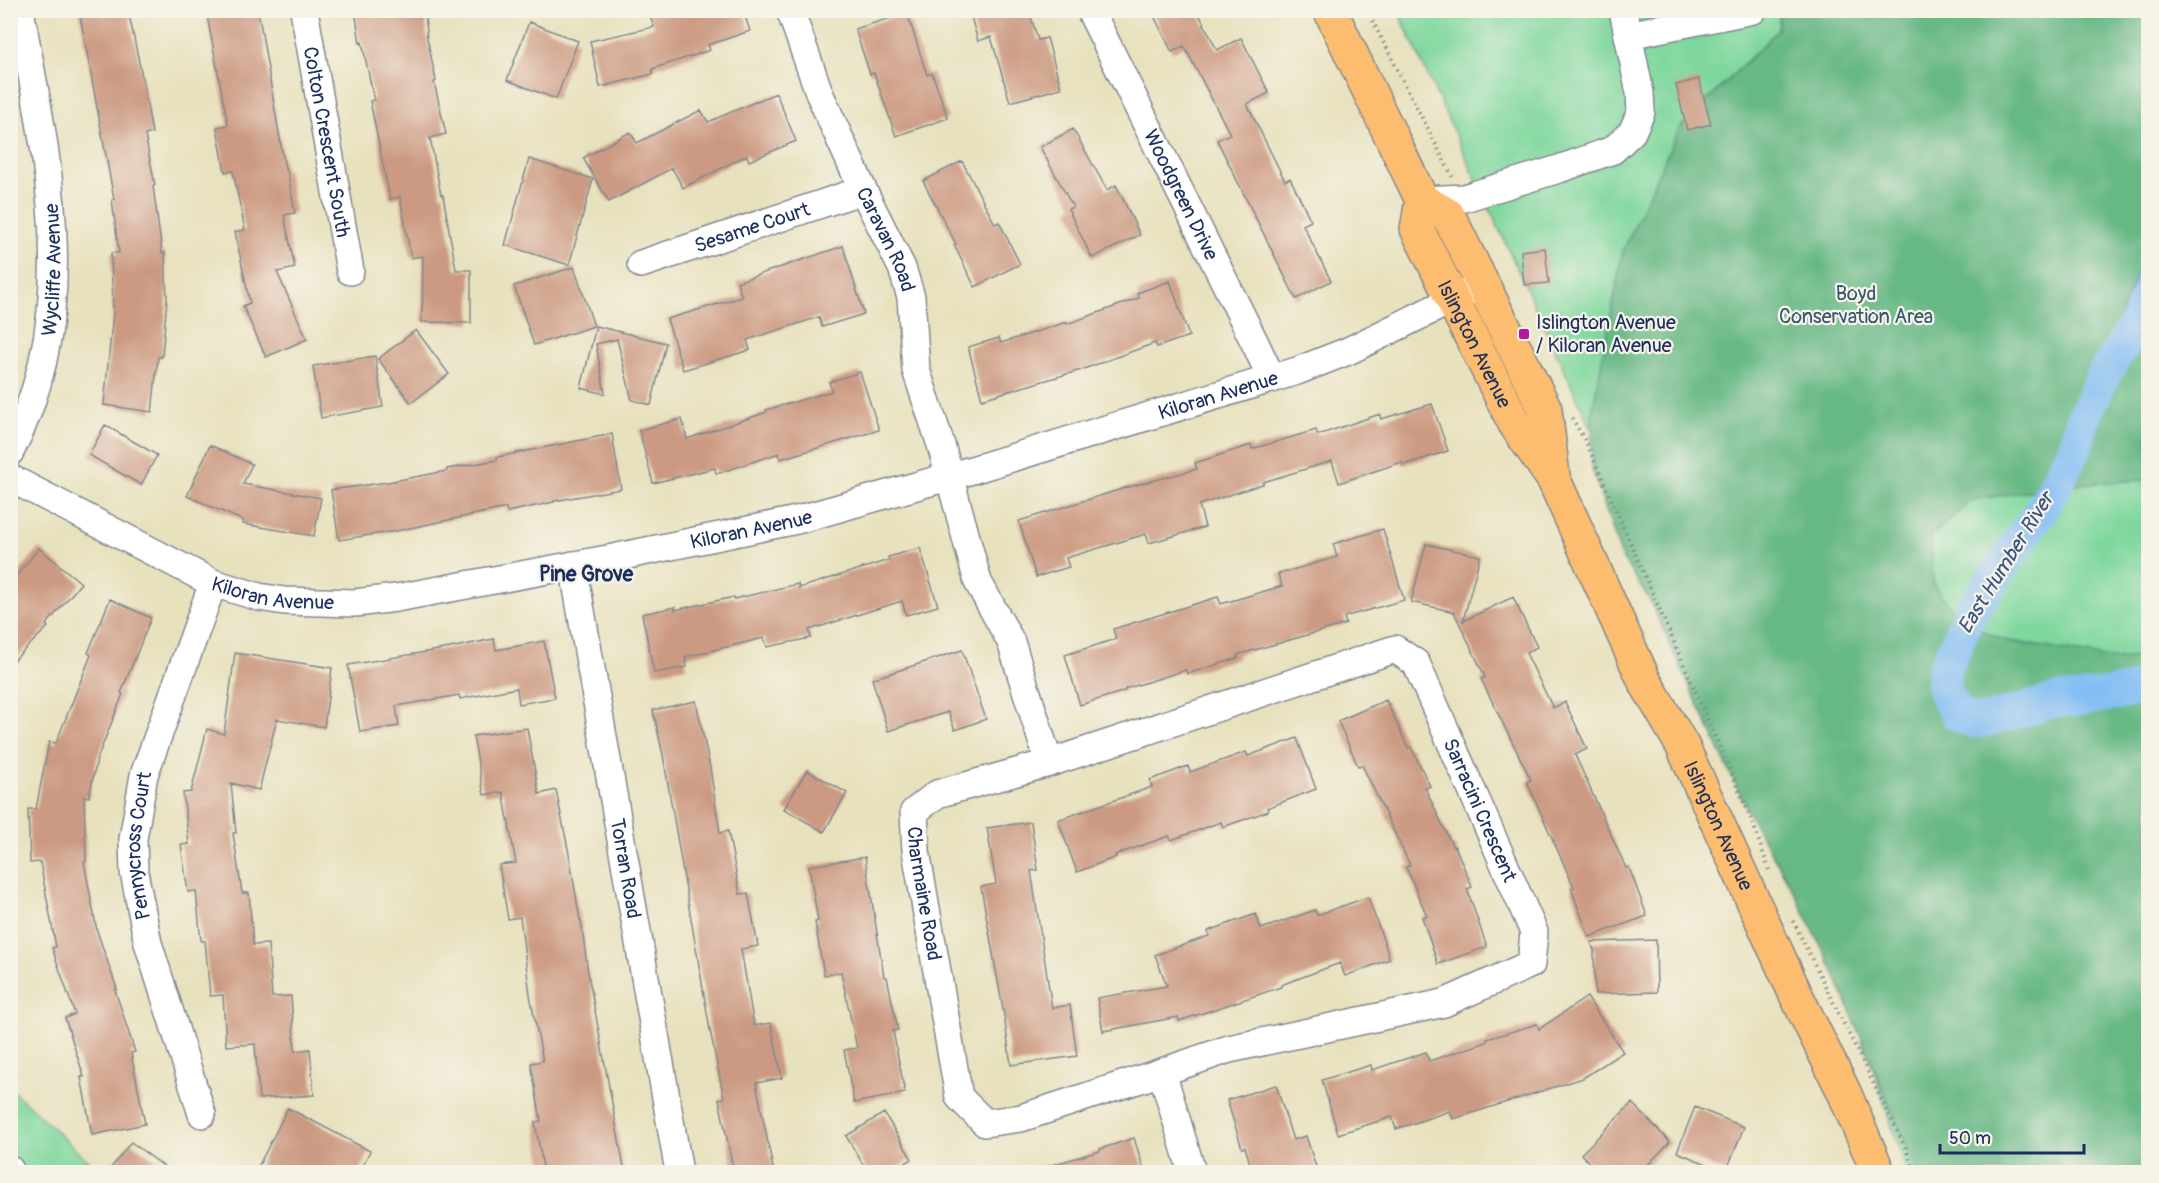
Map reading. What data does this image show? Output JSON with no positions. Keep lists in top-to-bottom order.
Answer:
{
  "streets": {
    "main road": ["Islington Avenue"],
    "street": [
      "Colton Crescent South",
      "Woodgreen Drive",
      "Sesame Court",
      "Caravan Road",
      "Wycliffe Avenue",
      "Kiloran Avenue",
      "Sarracini Crescent",
      "Pennycross Court",
      "Torran Road",
      "Charmaine Road"
    ]
  },
  "crossings": [
    ["Woodgreen Drive", "Kiloran Avenue"],
    ["Sesame Court", "Caravan Road"],
    ["Caravan Road", "Kiloran Avenue"],
    ["Islington Avenue", "Kiloran Avenue"],
    ["Kiloran Avenue", "Pennycross Court"],
    ["Kiloran Avenue", "Torran Road"],
    ["Sarracini Crescent", "Charmaine Road"]
  ],
  "districts": ["Pine Grove"],
  "water": ["East Humber River"],
  "parks": ["Boyd Conservation Area"],
  "places": {
    "transit": ["Islington Avenue / Kiloran Avenue"]
  },
  "scale_bar": "50 m"
}
